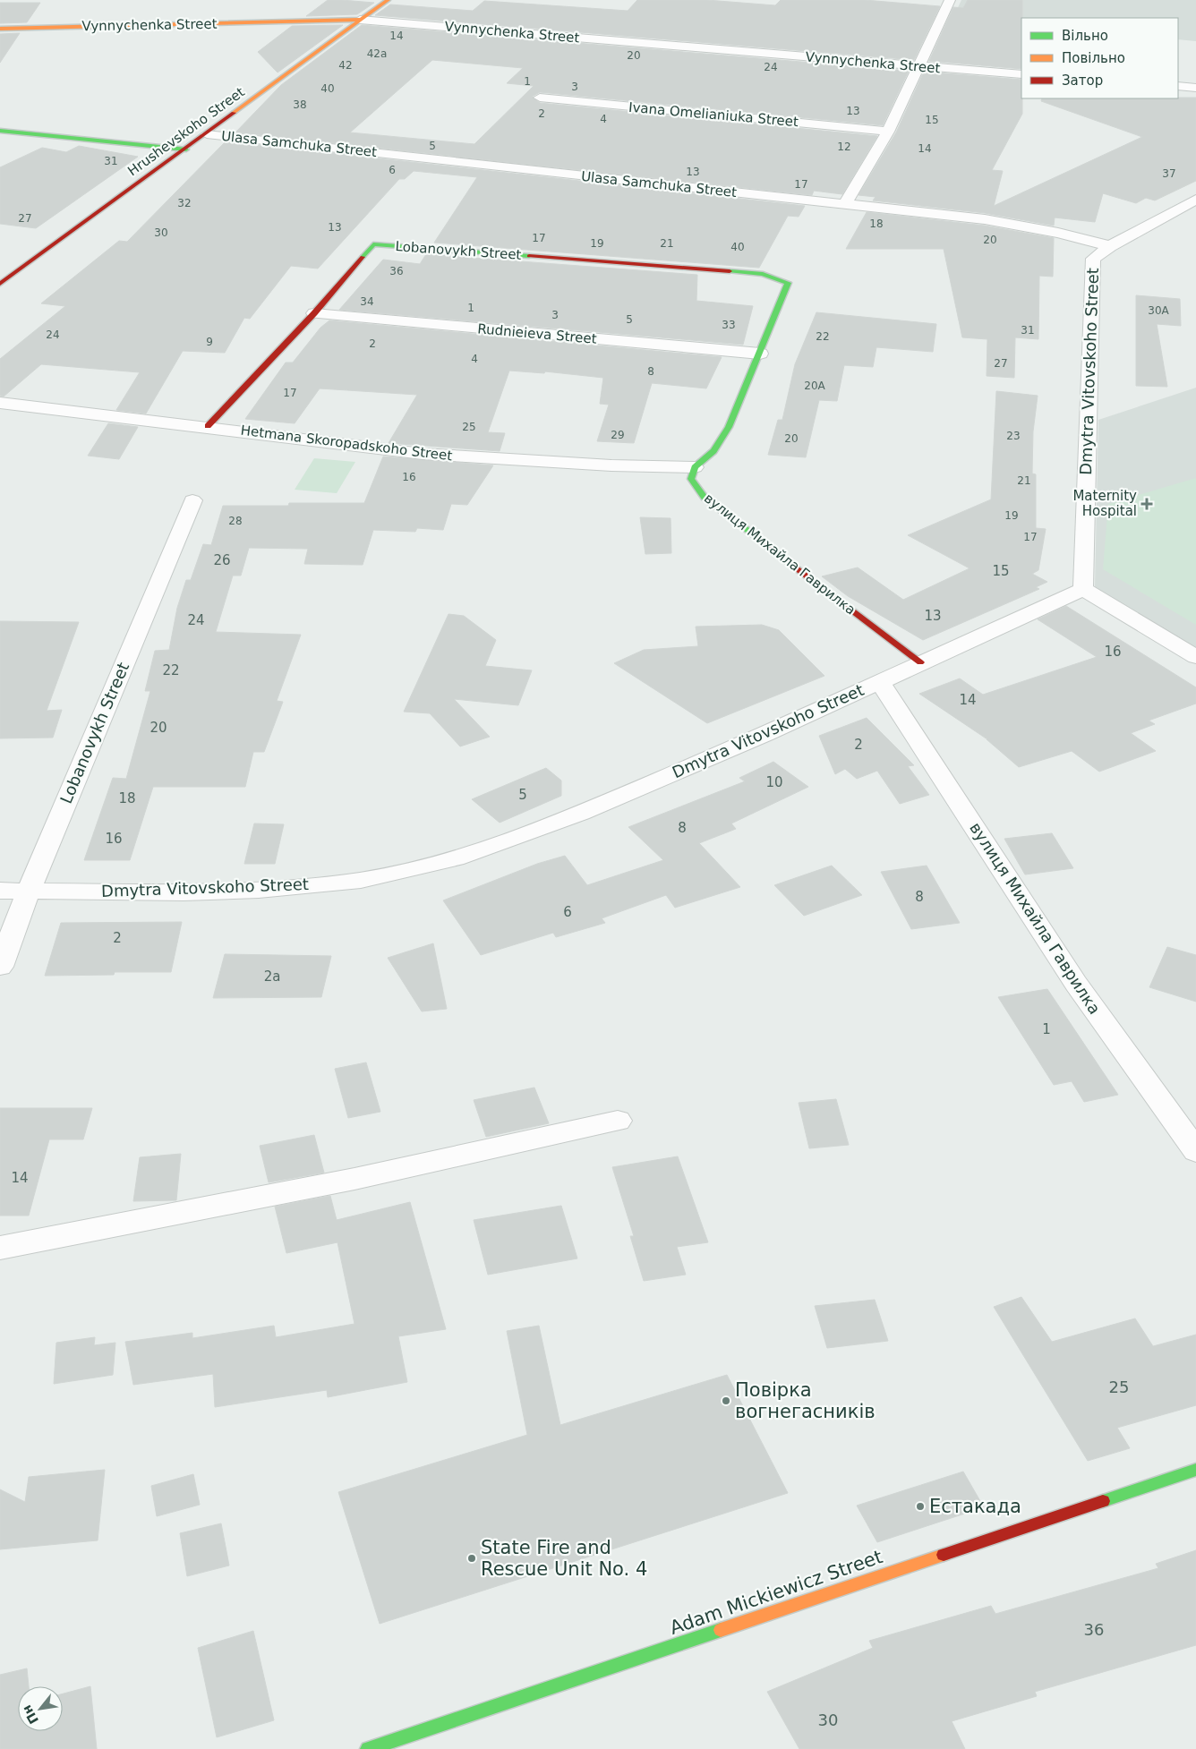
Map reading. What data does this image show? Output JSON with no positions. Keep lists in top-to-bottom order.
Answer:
{
  "streets": {
    "street": [
      "Vynnychenka Street",
      "Ivana Omelianiuka Street",
      "Hrushevskoho Street",
      "Ulasa Samchuka Street",
      "Lobanovykh Street",
      "Rudnieieva Street",
      "Dmytra Vitovskoho Street",
      "Hetmana Skoropadskoho Street",
      "вулиця Михайла Гаврилка",
      "Adam Mickiewicz Street"
    ]
  },
  "crossings": [
    ["Vynnychenka Street", "Hrushevskoho Street"],
    ["Hrushevskoho Street", "Ulasa Samchuka Street"],
    ["Ulasa Samchuka Street", "Dmytra Vitovskoho Street"],
    ["Lobanovykh Street", "Rudnieieva Street"],
    ["Lobanovykh Street", "Dmytra Vitovskoho Street"],
    ["Lobanovykh Street", "Hetmana Skoropadskoho Street"],
    ["Dmytra Vitovskoho Street", "вулиця Михайла Гаврилка"],
    ["Hetmana Skoropadskoho Street", "вулиця Михайла Гаврилка"]
  ],
  "places": {
    "health": ["Maternity Hospital"],
    "other": ["Повірка вогнегасників", "Естакада", "State Fire and Rescue Unit No. 4"]
  },
  "house_numbers": [
    "14",
    "42а",
    "20",
    "42",
    "24",
    "1",
    "3",
    "40",
    "38",
    "13",
    "2",
    "4",
    "15",
    "5",
    "12",
    "14",
    "31",
    "6",
    "13",
    "37",
    "17",
    "32",
    "27",
    "18",
    "13",
    "30",
    "17",
    "20",
    "19",
    "21",
    "40",
    "36",
    "34",
    "1",
    "30А",
    "3",
    "5",
    "33",
    "31",
    "24",
    "22",
    "9",
    "2",
    "4",
    "27",
    "8",
    "20А",
    "17",
    "25",
    "29",
    "23",
    "20",
    "16",
    "21",
    "19",
    "28",
    "17",
    "26",
    "15",
    "13",
    "24",
    "16",
    "22",
    "14",
    "20",
    "2",
    "10",
    "5",
    "18",
    "8",
    "16",
    "8",
    "6",
    "2",
    "2а",
    "1",
    "14",
    "25",
    "36",
    "30"
  ],
  "legend": ["Вільно", "Повільно", "Затор"],
  "north": "bottom left"
}
